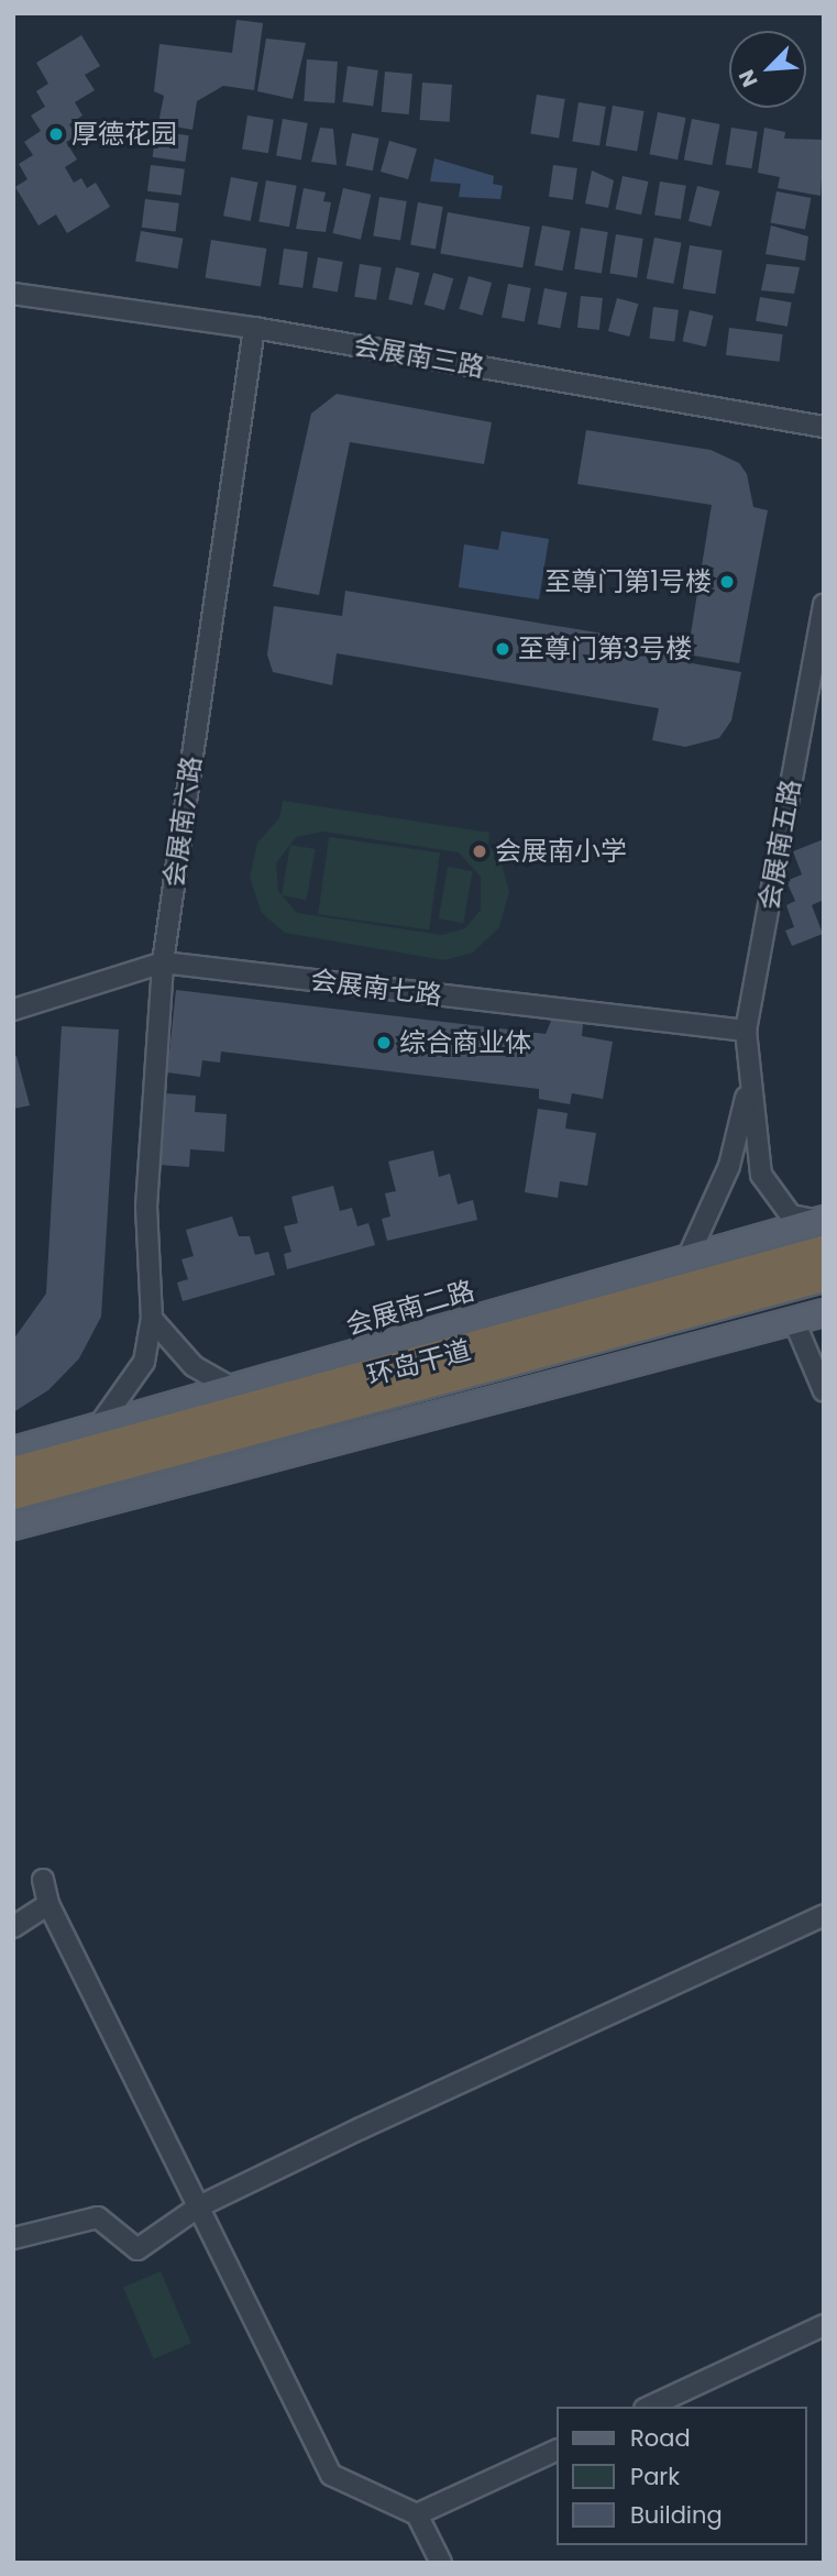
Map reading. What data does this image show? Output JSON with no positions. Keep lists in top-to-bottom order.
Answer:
{
  "streets": {
    "highway": ["环岛干道"],
    "main road": ["会展南二路"],
    "street": [
      "会展南三路",
      "会展南六路",
      "会展南五路",
      "会展南七路"
    ]
  },
  "crossings": [
    ["会展南三路", "会展南六路"],
    ["会展南六路", "会展南七路"],
    ["会展南六路", "会展南二路"],
    ["会展南五路", "会展南七路"]
  ],
  "places": [
    "厚德花园",
    "至尊门第1号楼",
    "至尊门第3号楼",
    "会展南小学",
    "综合商业体"
  ],
  "legend": ["Road", "Park", "Building"],
  "north": "bottom left"
}
